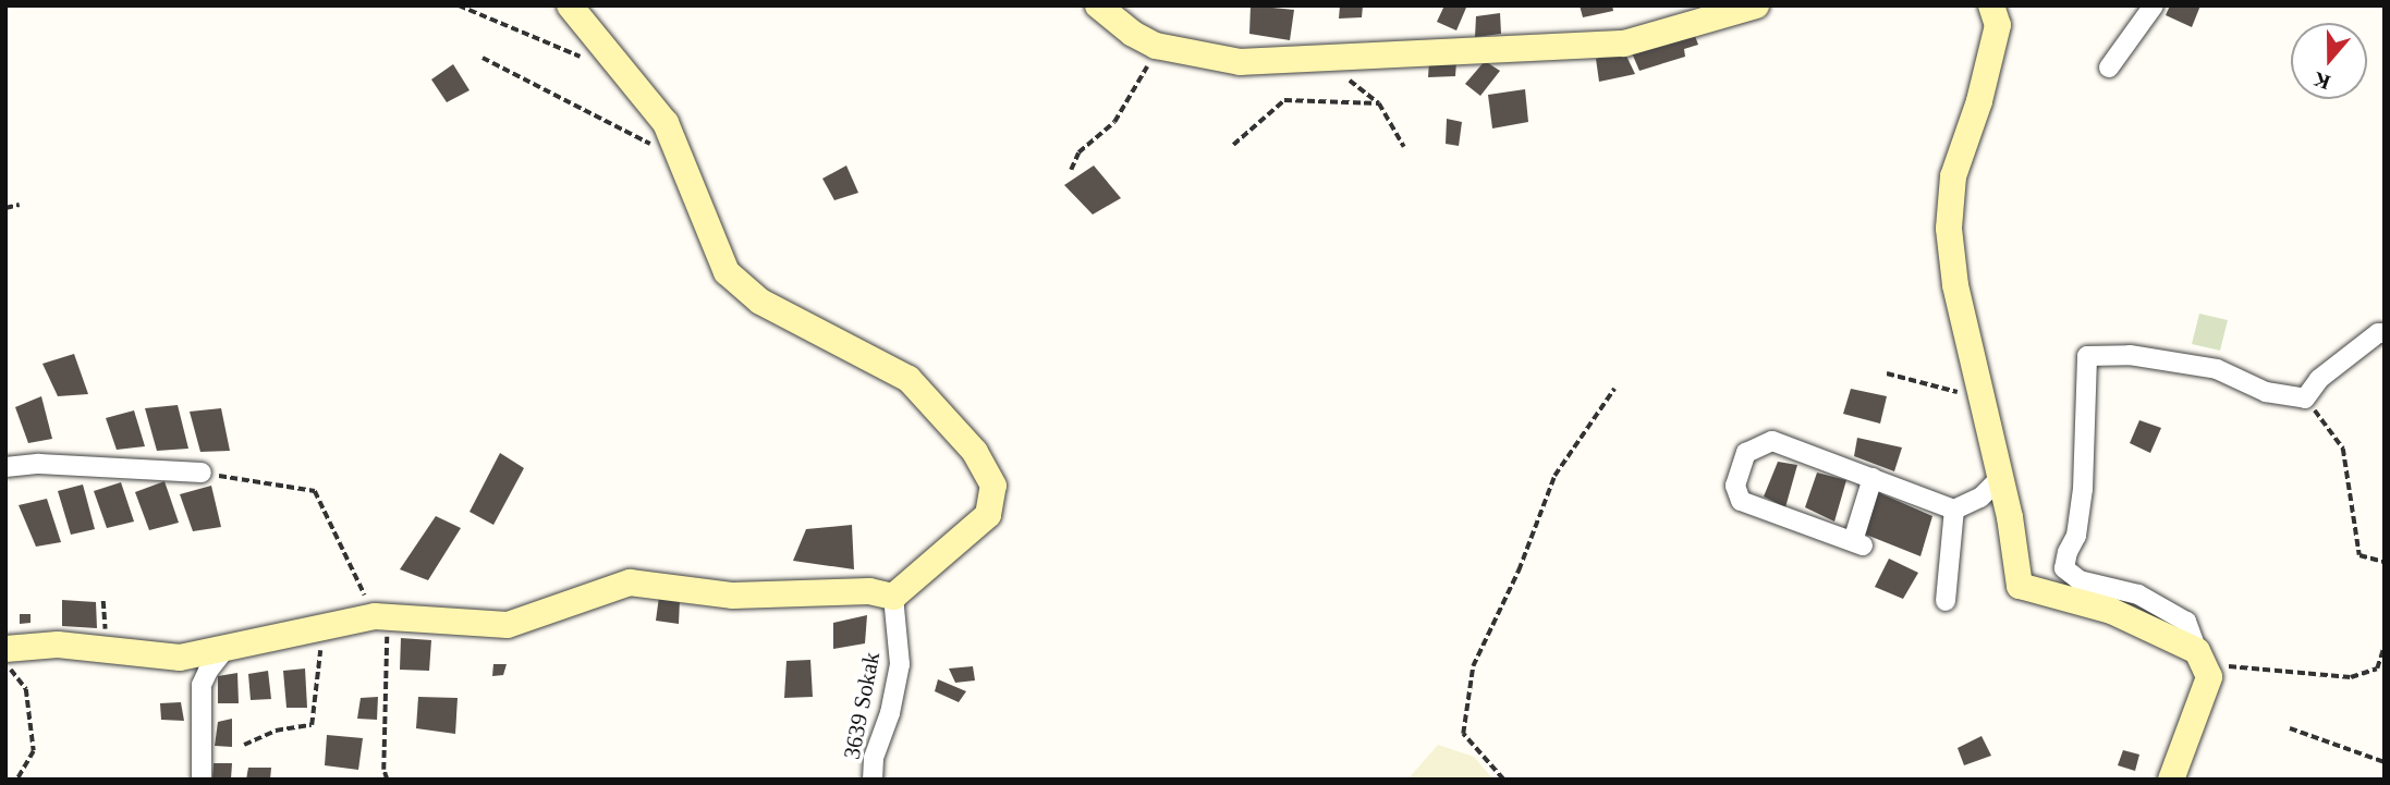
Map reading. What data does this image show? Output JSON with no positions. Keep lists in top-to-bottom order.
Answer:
{
  "streets": {
    "street": ["3639 Sokak"]
  },
  "north": "bottom"
}
